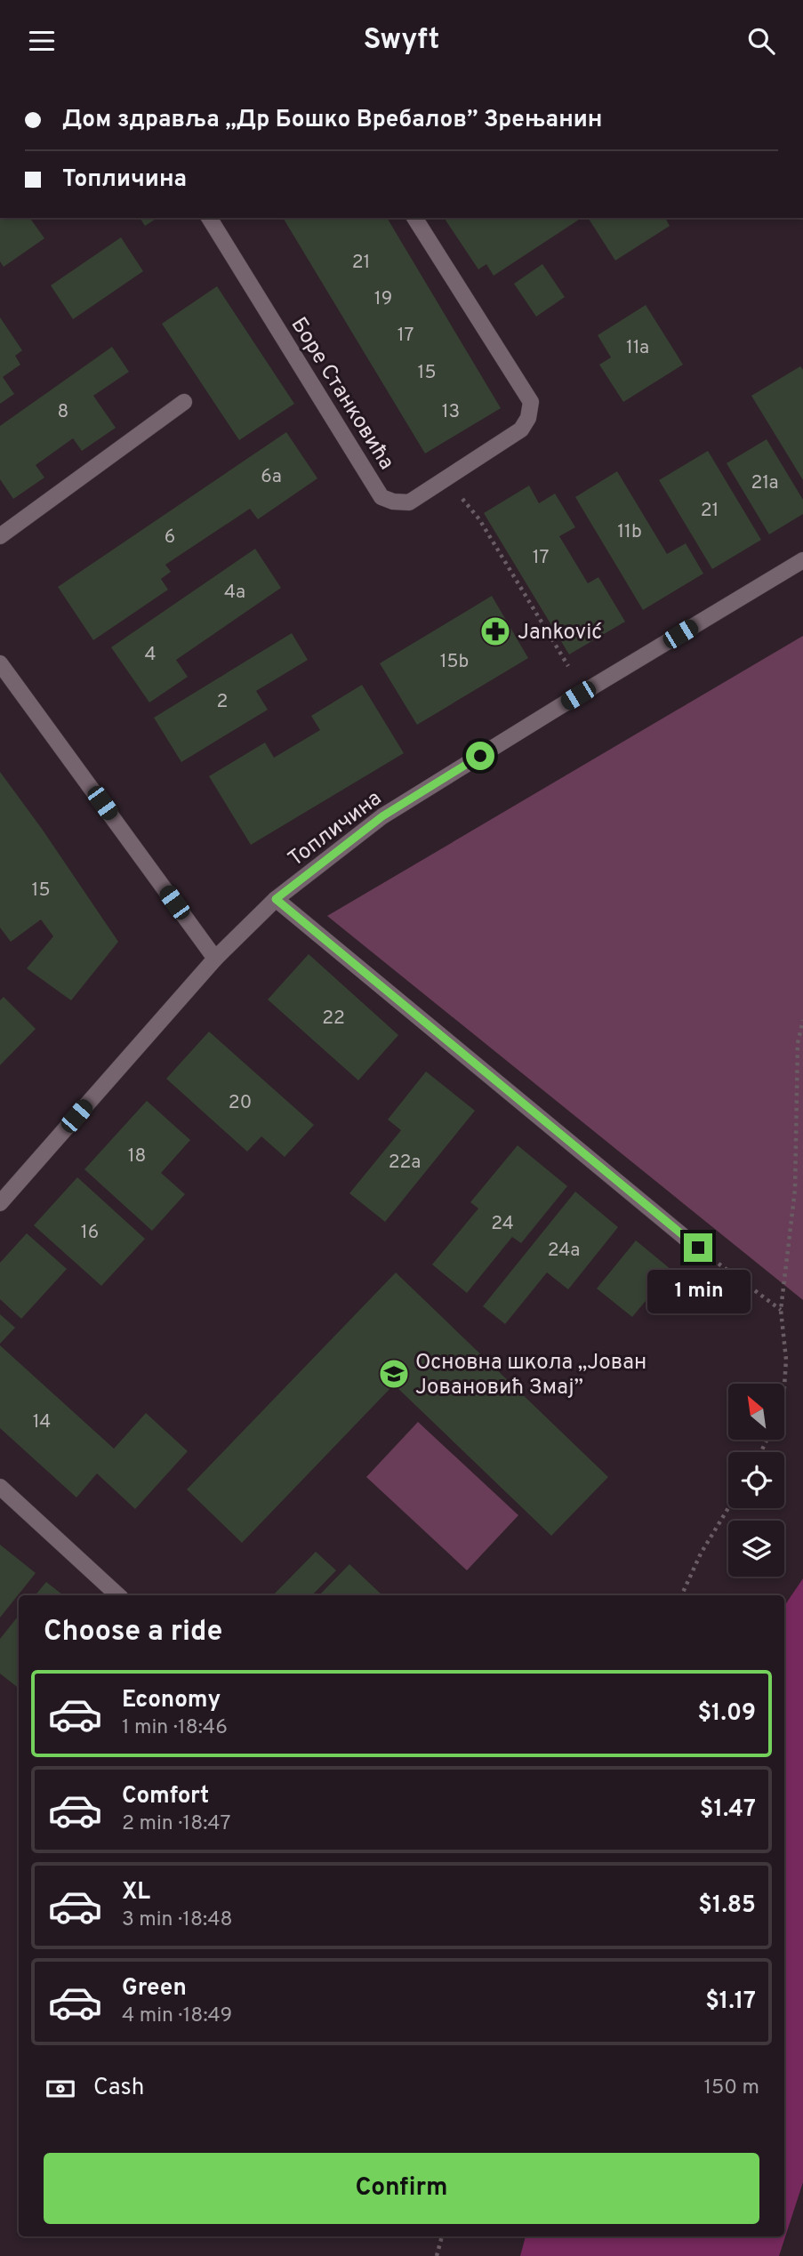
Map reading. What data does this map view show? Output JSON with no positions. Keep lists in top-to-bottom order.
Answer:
{
  "streets": {
    "street": ["Боре Станковића", "Топличина"]
  },
  "places": {
    "pharmacy": ["Janković"],
    "school or university": ["Основна школа „Јован Јовановић Змај”"]
  },
  "house_numbers": [
    "21",
    "19",
    "17",
    "11a",
    "15",
    "8",
    "13",
    "6a",
    "21a",
    "21",
    "11b",
    "6",
    "17",
    "4a",
    "4",
    "15b",
    "2",
    "15",
    "22",
    "20",
    "18",
    "22a",
    "24",
    "16",
    "24a",
    "14"
  ],
  "north": "top left",
  "page": {
    "header": "Swyft",
    "banner": ["Дом здравља „Др Бошко Вребалов” Зрењанин", "Топличина"],
    "bubble": "1 min",
    "heading": "Choose a ride",
    "list": [
      {
        "name": "Economy",
        "note": "1 min · 18:46",
        "value": "$1.09"
      },
      {
        "name": "Comfort",
        "note": "2 min · 18:47",
        "value": "$1.47"
      },
      {
        "name": "XL",
        "note": "3 min · 18:48",
        "value": "$1.85"
      },
      {
        "name": "Green",
        "note": "4 min · 18:49",
        "value": "$1.17"
      }
    ],
    "pay": ["Cash", "150 m"],
    "buttons": "Confirm"
  }
}
